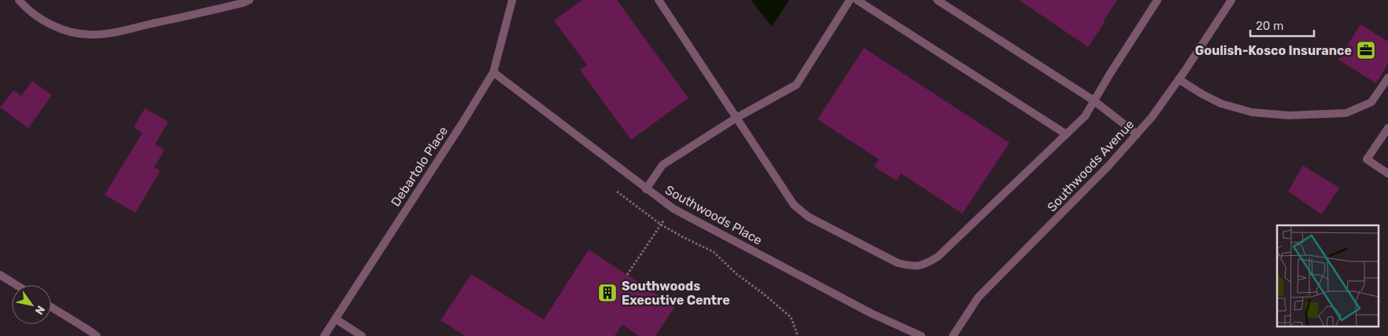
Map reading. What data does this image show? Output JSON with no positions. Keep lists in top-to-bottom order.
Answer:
{
  "streets": {
    "street": ["Southwoods Avenue", "Debartolo Place", "Southwoods Place"]
  },
  "crossings": [
    ["Debartolo Place", "Southwoods Place"]
  ],
  "places": {
    "office": ["Goulish-Kosco Insurance"],
    "building": ["Southwoods Executive Centre"]
  },
  "scale_bar": "20 m",
  "north": "bottom right"
}
